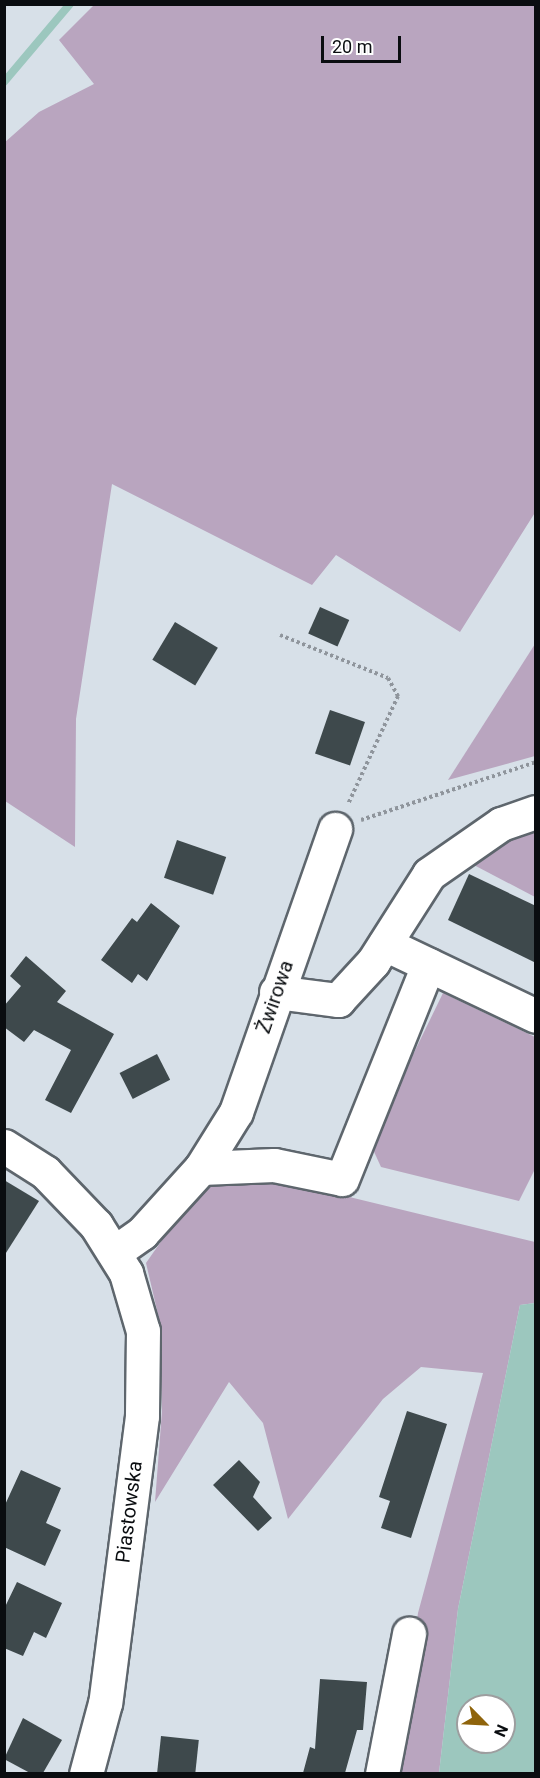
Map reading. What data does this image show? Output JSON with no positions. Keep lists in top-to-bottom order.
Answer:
{
  "streets": {
    "street": ["Żwirowa", "Piastowska"]
  },
  "crossings": [
    ["Żwirowa", "Piastowska"]
  ],
  "scale_bar": "20 m",
  "north": "bottom right"
}
